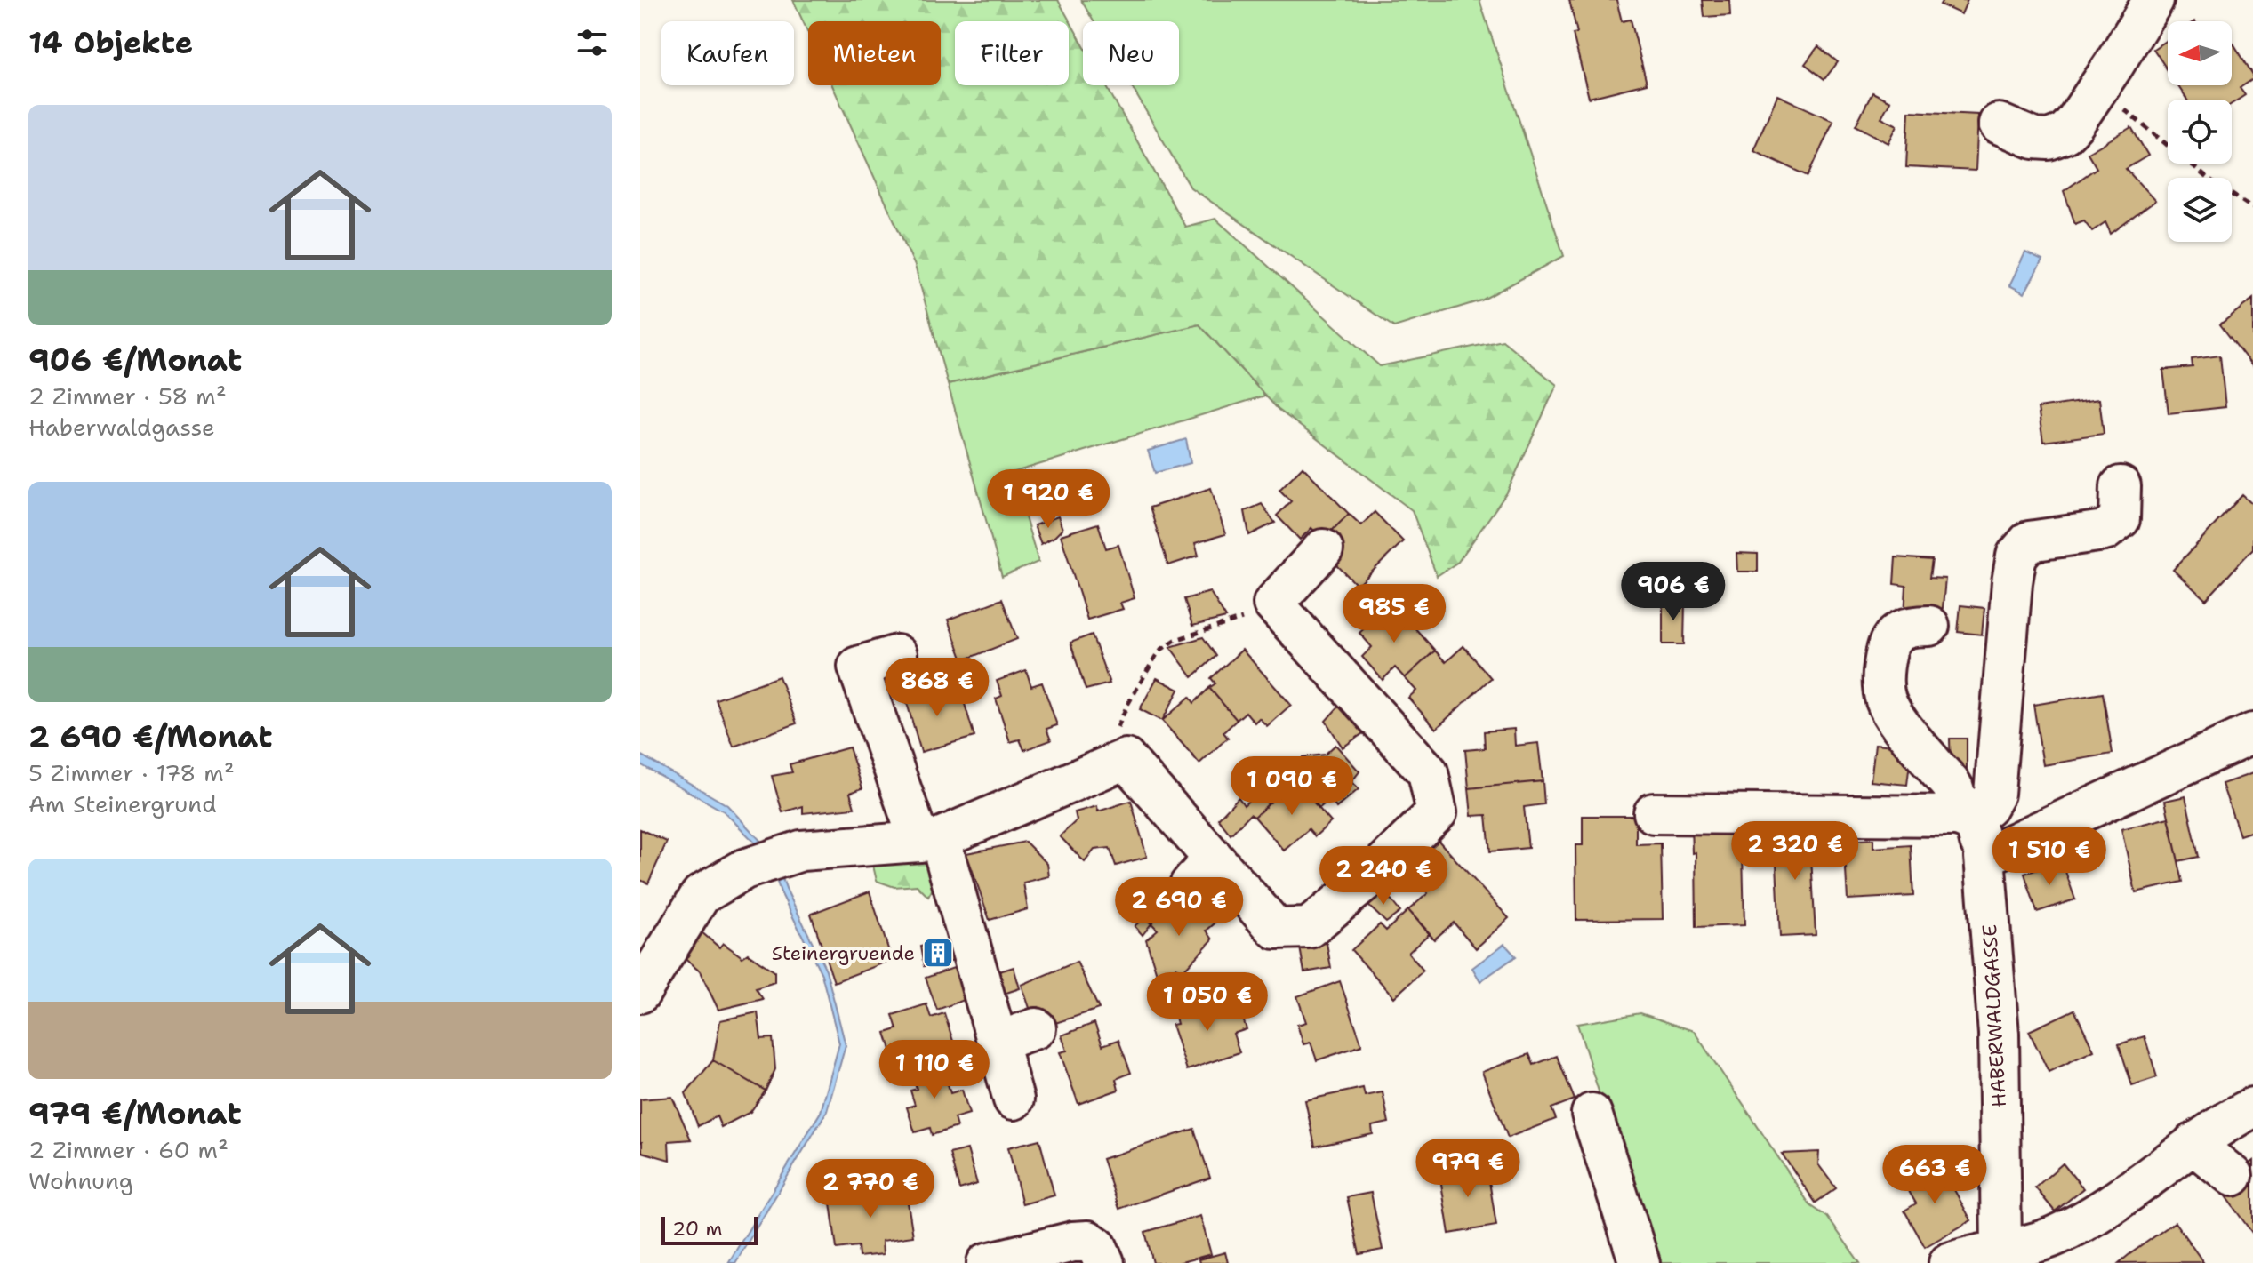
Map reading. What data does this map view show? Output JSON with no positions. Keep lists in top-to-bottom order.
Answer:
{
  "streets": {
    "street": ["HABERWALDGASSE"]
  },
  "places": {
    "building": ["Steinergruende"]
  },
  "scale_bar": "20 m",
  "north": "left",
  "page": {
    "heading": "14 Objekte",
    "chip": [
      "Kaufen",
      "Mieten",
      "Filter",
      "Neu"
    ],
    "list": [
      {
        "name": "906 €/Monat",
        "note": "2 Zimmer · 58 m² · Haberwaldgasse"
      },
      {
        "name": "2 690 €/Monat",
        "note": "5 Zimmer · 178 m² · Am Steinergrund"
      },
      {
        "name": "979 €/Monat",
        "note": "2 Zimmer · 60 m² · Wohnung"
      }
    ],
    "price": [
      "1 920 €",
      "906 €",
      "985 €",
      "868 €",
      "1 090 €",
      "2 320 €",
      "1 510 €",
      "2 240 €",
      "2 690 €",
      "1 050 €",
      "1 110 €",
      "979 €",
      "663 €",
      "2 770 €"
    ],
    "scale": "20 m"
  }
}
